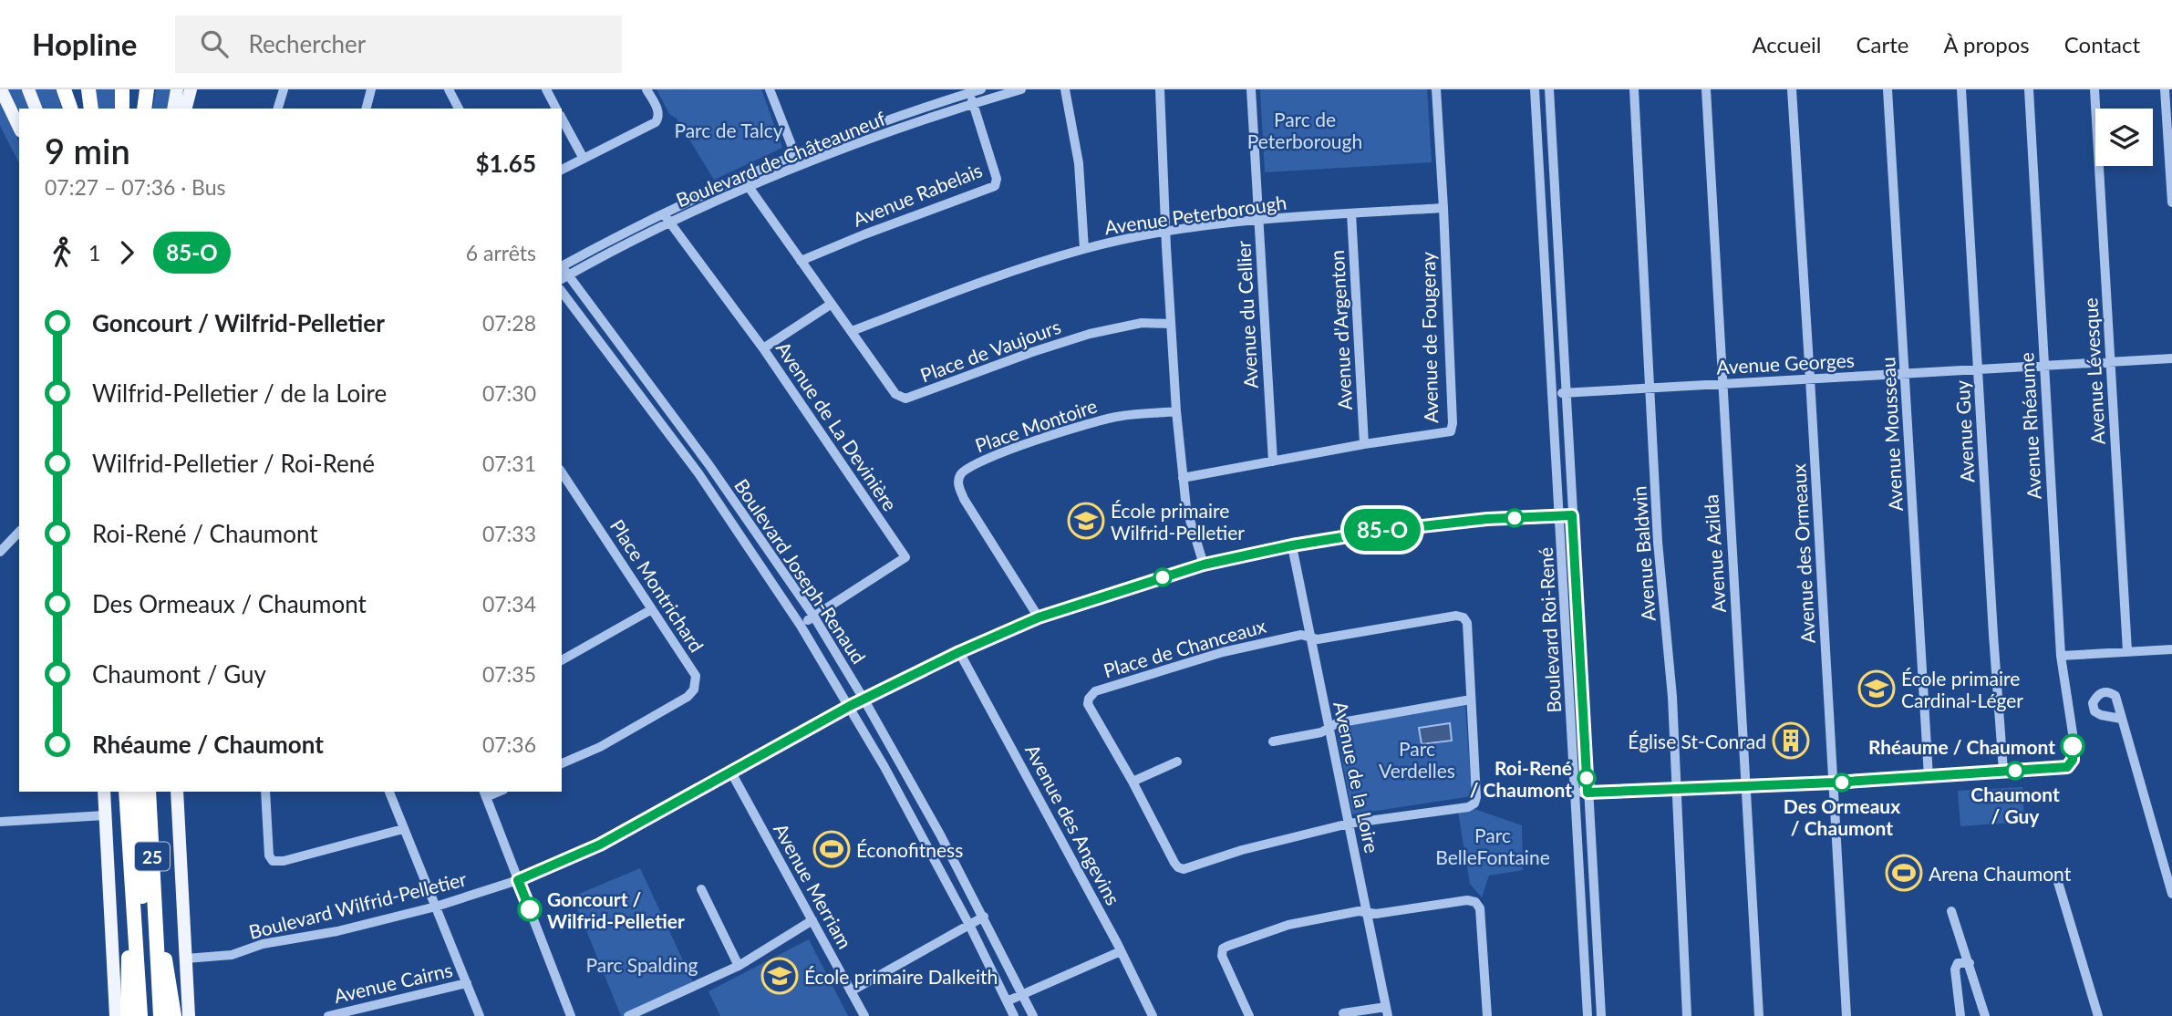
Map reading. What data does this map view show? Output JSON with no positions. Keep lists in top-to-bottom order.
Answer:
{
  "streets": {
    "highway": ["25"],
    "street": [
      "Boulevard de Châteauneuf",
      "Avenue Rabelais",
      "Avenue Peterborough",
      "Avenue du Cellier",
      "Avenue d'Argenton",
      "Avenue de Fougeray",
      "Place de Vaujours",
      "Avenue Georges",
      "Avenue Lévesque",
      "Place Montoire",
      "Avenue de La Devinière",
      "Avenue Rhéaume",
      "Avenue Guy",
      "Avenue Mousseau",
      "Avenue Baldwin",
      "Avenue Azilda",
      "Avenue des Ormeaux",
      "Boulevard Joseph-Renaud",
      "Place Montrichard",
      "Boulevard Roi-René",
      "Place de Chanceaux",
      "Avenue de la Loire",
      "Avenue des Angevins",
      "Avenue Merriam",
      "Boulevard Wilfrid-Pelletier",
      "Avenue Cairns"
    ]
  },
  "crossings": [
    ["Boulevard de Châteauneuf", "Avenue Rabelais"],
    ["Boulevard de Châteauneuf", "Place de Vaujours"],
    ["Boulevard de Châteauneuf", "Avenue de La Devinière"],
    ["Boulevard de Châteauneuf", "Boulevard Joseph-Renaud"],
    ["Avenue Rabelais", "Place de Vaujours"],
    ["Avenue Peterborough", "Avenue du Cellier"],
    ["Avenue Peterborough", "Avenue d'Argenton"],
    ["Avenue Peterborough", "Avenue de Fougeray"],
    ["Avenue Peterborough", "Place de Vaujours"],
    ["Avenue du Cellier", "Avenue de Fougeray"],
    ["Avenue d'Argenton", "Avenue de Fougeray"],
    ["Avenue Georges", "Avenue Lévesque"],
    ["Avenue Georges", "Avenue Rhéaume"],
    ["Avenue Georges", "Avenue Guy"],
    ["Avenue Georges", "Avenue Mousseau"],
    ["Avenue Georges", "Avenue Baldwin"],
    ["Avenue Georges", "Avenue Azilda"],
    ["Avenue Georges", "Avenue des Ormeaux"],
    ["Avenue Georges", "Boulevard Roi-René"],
    ["Place Montoire", "Boulevard Wilfrid-Pelletier"],
    ["Avenue de La Devinière", "Boulevard Joseph-Renaud"],
    ["Avenue Rhéaume", "Avenue Guy"],
    ["Boulevard Joseph-Renaud", "Boulevard Wilfrid-Pelletier"],
    ["Boulevard Roi-René", "Boulevard Wilfrid-Pelletier"],
    ["Place de Chanceaux", "Avenue de la Loire"],
    ["Avenue de la Loire", "Boulevard Wilfrid-Pelletier"],
    ["Avenue des Angevins", "Boulevard Wilfrid-Pelletier"],
    ["Avenue Merriam", "Boulevard Wilfrid-Pelletier"]
  ],
  "parks": [
    "Parc de Peterborough",
    "Parc de Talcy",
    "Parc Verdelles",
    "Parc BelleFontaine",
    "Parc Spalding"
  ],
  "places": {
    "school or university": ["École primaire Wilfrid-Pelletier", "École primaire Cardinal-Léger", "École primaire Dalkeith"],
    "building": ["Église St-Conrad"],
    "other": [
      "Rhéaume / Chaumont",
      "Chaumont / Guy",
      "Roi-René / Chaumont",
      "Des Ormeaux / Chaumont",
      "Goncourt / Wilfrid-Pelletier"
    ],
    "sports": ["Éconofitness", "Arena Chaumont"]
  },
  "lines": ["bus line 85-O"],
  "page": {
    "header": "Hopline",
    "search": "Rechercher",
    "nav": [
      "Accueil",
      "Carte",
      "À propos",
      "Contact"
    ],
    "on_map": "85-O",
    "heading": ["9 min", "07:27 – 07:36 · Bus", "$1.65"],
    "legs": ["1", "85-O", "6 arrêts"],
    "list": [
      {
        "name": "Goncourt / Wilfrid-Pelletier",
        "value": "07:28"
      },
      {
        "name": "Wilfrid-Pelletier / de la Loire",
        "value": "07:30"
      },
      {
        "name": "Wilfrid-Pelletier / Roi-René",
        "value": "07:31"
      },
      {
        "name": "Roi-René / Chaumont",
        "value": "07:33"
      },
      {
        "name": "Des Ormeaux / Chaumont",
        "value": "07:34"
      },
      {
        "name": "Chaumont / Guy",
        "value": "07:35"
      },
      {
        "name": "Rhéaume / Chaumont",
        "value": "07:36"
      }
    ]
  }
}
